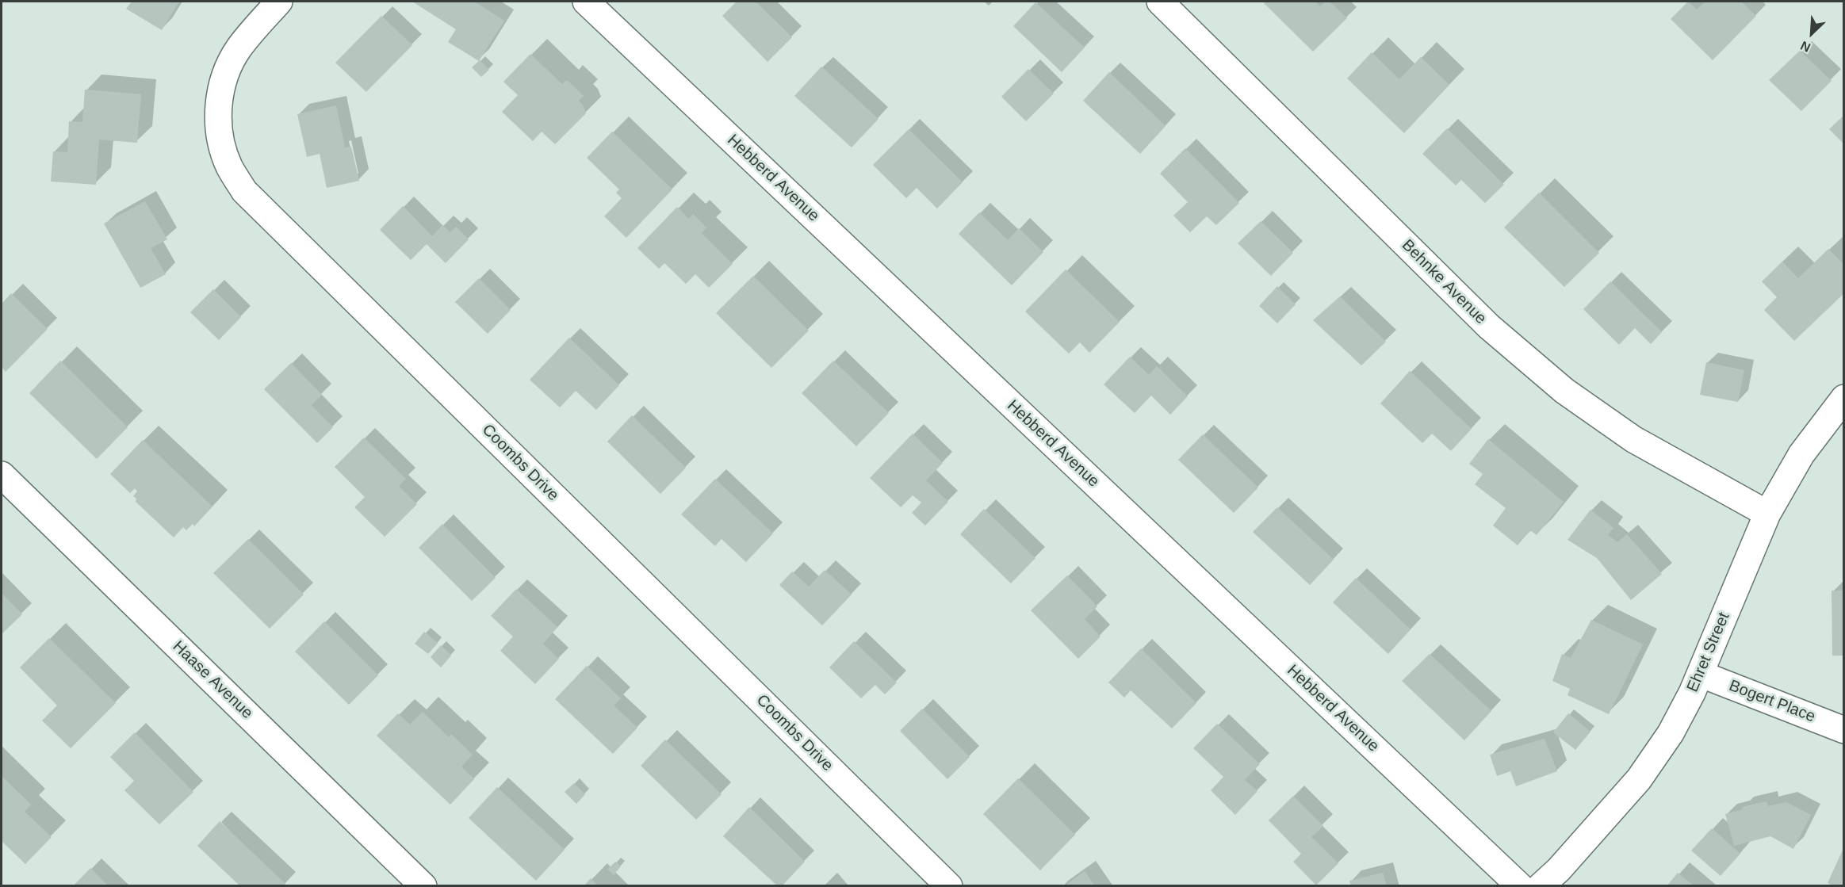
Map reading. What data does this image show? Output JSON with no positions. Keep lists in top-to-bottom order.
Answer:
{
  "streets": {
    "street": [
      "Hebberd Avenue",
      "Behnke Avenue",
      "Coombs Drive",
      "Ehret Street",
      "Haase Avenue",
      "Bogert Place"
    ]
  },
  "crossings": [
    ["Behnke Avenue", "Ehret Street"],
    ["Ehret Street", "Bogert Place"]
  ],
  "north": "bottom left"
}
